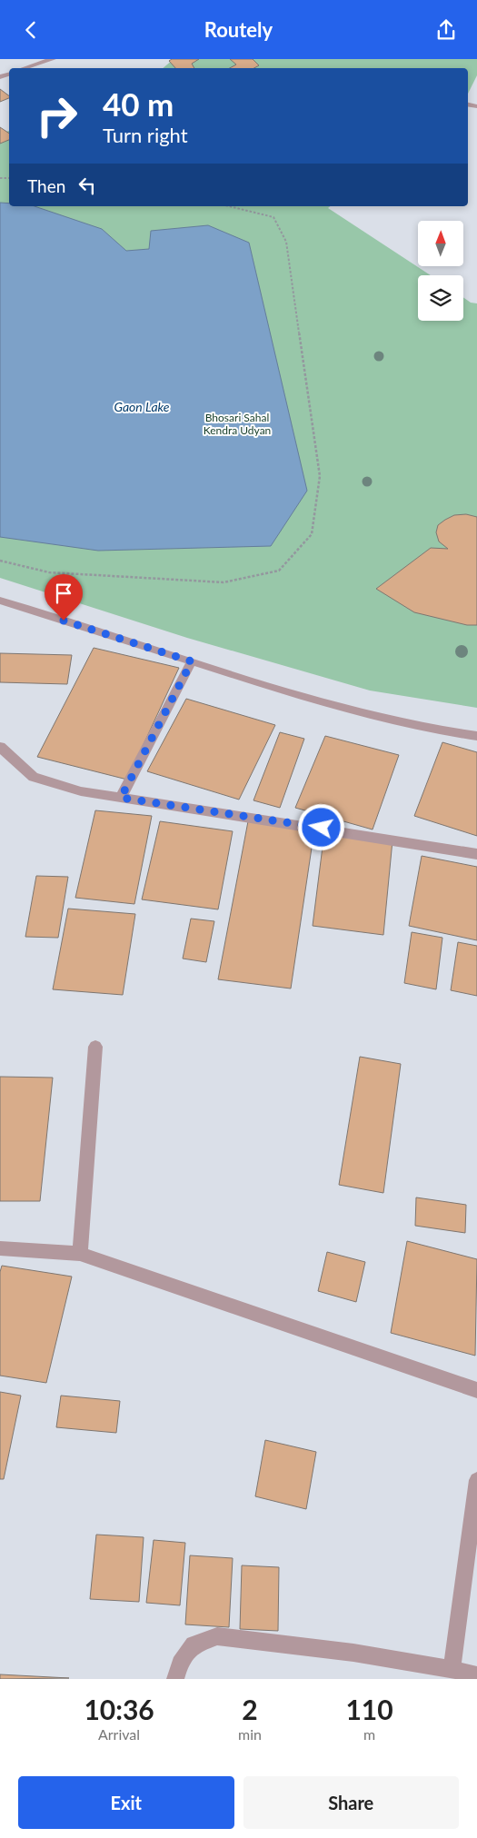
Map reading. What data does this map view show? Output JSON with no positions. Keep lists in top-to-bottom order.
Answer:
{
  "water": ["Gaon Lake"],
  "parks": ["Bhosari Sahal Kendra Udyan"],
  "north": "top",
  "page": {
    "header": "Routely",
    "turn": ["40 m", "Turn right"],
    "then": "Then",
    "eta": [
      "10:36",
      "Arrival",
      "2",
      "min",
      "110",
      "m"
    ],
    "buttons": ["Exit", "Share"]
  }
}
